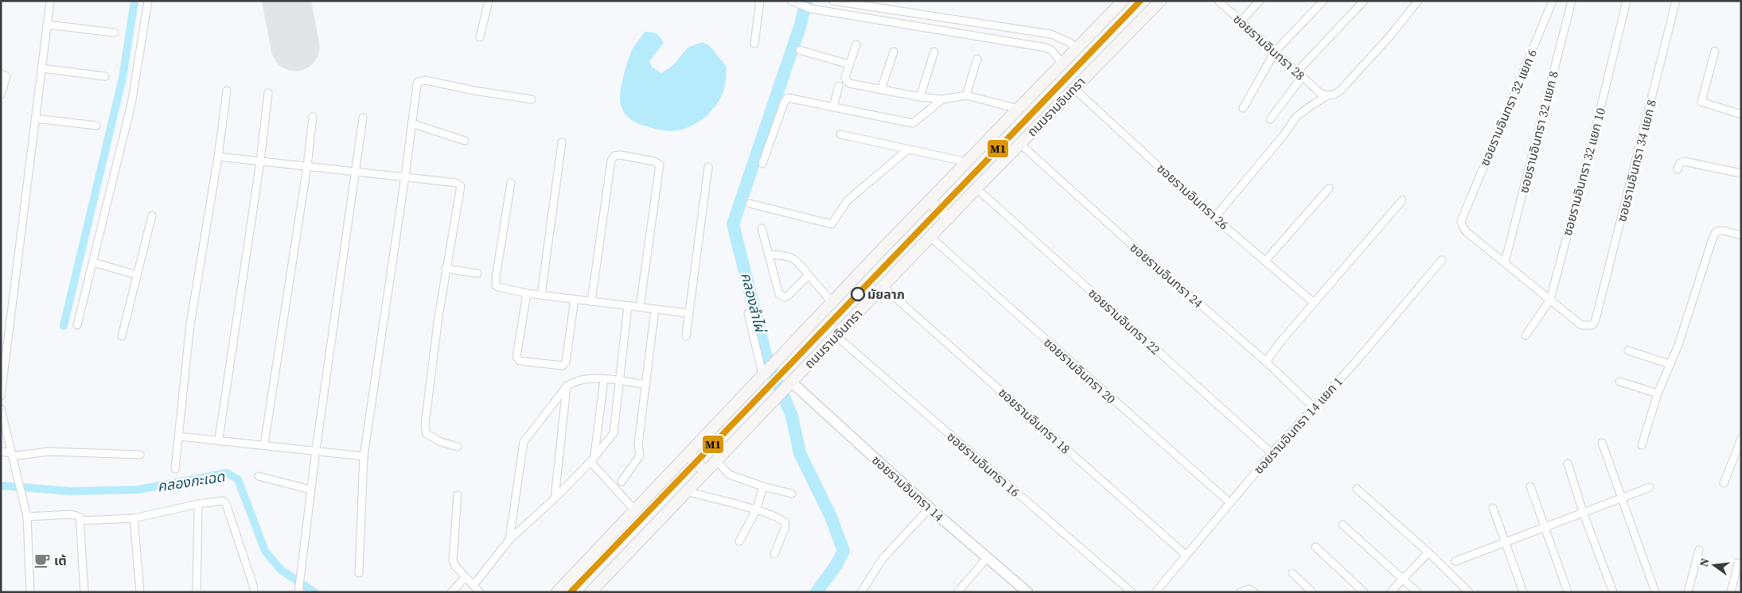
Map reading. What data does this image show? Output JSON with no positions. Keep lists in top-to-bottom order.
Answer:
{
  "streets": {
    "main road": ["ถนนรามอินทรา"],
    "street": [
      "ซอยรามอินทรา 28",
      "ซอยรามอินทรา 32 แยก 6",
      "ซอยรามอินทรา 32 แยก 8",
      "ซอยรามอินทรา 34 แยก 8",
      "ซอยรามอินทรา 32 แยก 10",
      "ซอยรามอินทรา 26",
      "ซอยรามอินทรา 24",
      "ซอยรามอินทรา 22",
      "ซอยรามอินทรา 20",
      "ซอยรามอินทรา 18",
      "ซอยรามอินทรา 14 แยก 1",
      "ซอยรามอินทรา 16",
      "ซอยรามอินทรา 14"
    ]
  },
  "crossings": [
    ["ถนนรามอินทรา", "ซอยรามอินทรา 26"],
    ["ถนนรามอินทรา", "ซอยรามอินทรา 24"],
    ["ถนนรามอินทรา", "ซอยรามอินทรา 22"],
    ["ถนนรามอินทรา", "ซอยรามอินทรา 20"],
    ["ถนนรามอินทรา", "ซอยรามอินทรา 18"],
    ["ถนนรามอินทรา", "ซอยรามอินทรา 16"],
    ["ถนนรามอินทรา", "ซอยรามอินทรา 14"],
    ["ซอยรามอินทรา 32 แยก 6", "ซอยรามอินทรา 32 แยก 8"],
    ["ซอยรามอินทรา 34 แยก 8", "ซอยรามอินทรา 32 แยก 10"],
    ["ซอยรามอินทรา 24", "ซอยรามอินทรา 14 แยก 1"],
    ["ซอยรามอินทรา 22", "ซอยรามอินทรา 14 แยก 1"],
    ["ซอยรามอินทรา 20", "ซอยรามอินทรา 14 แยก 1"],
    ["ซอยรามอินทรา 18", "ซอยรามอินทรา 14 แยก 1"]
  ],
  "water": ["คลองลำไผ่", "คลองกะเฉด"],
  "places": {
    "other": ["มัยลาภ"],
    "cafe": ["เต้"]
  },
  "lines": ["transit line M1"],
  "north": "left"
}
